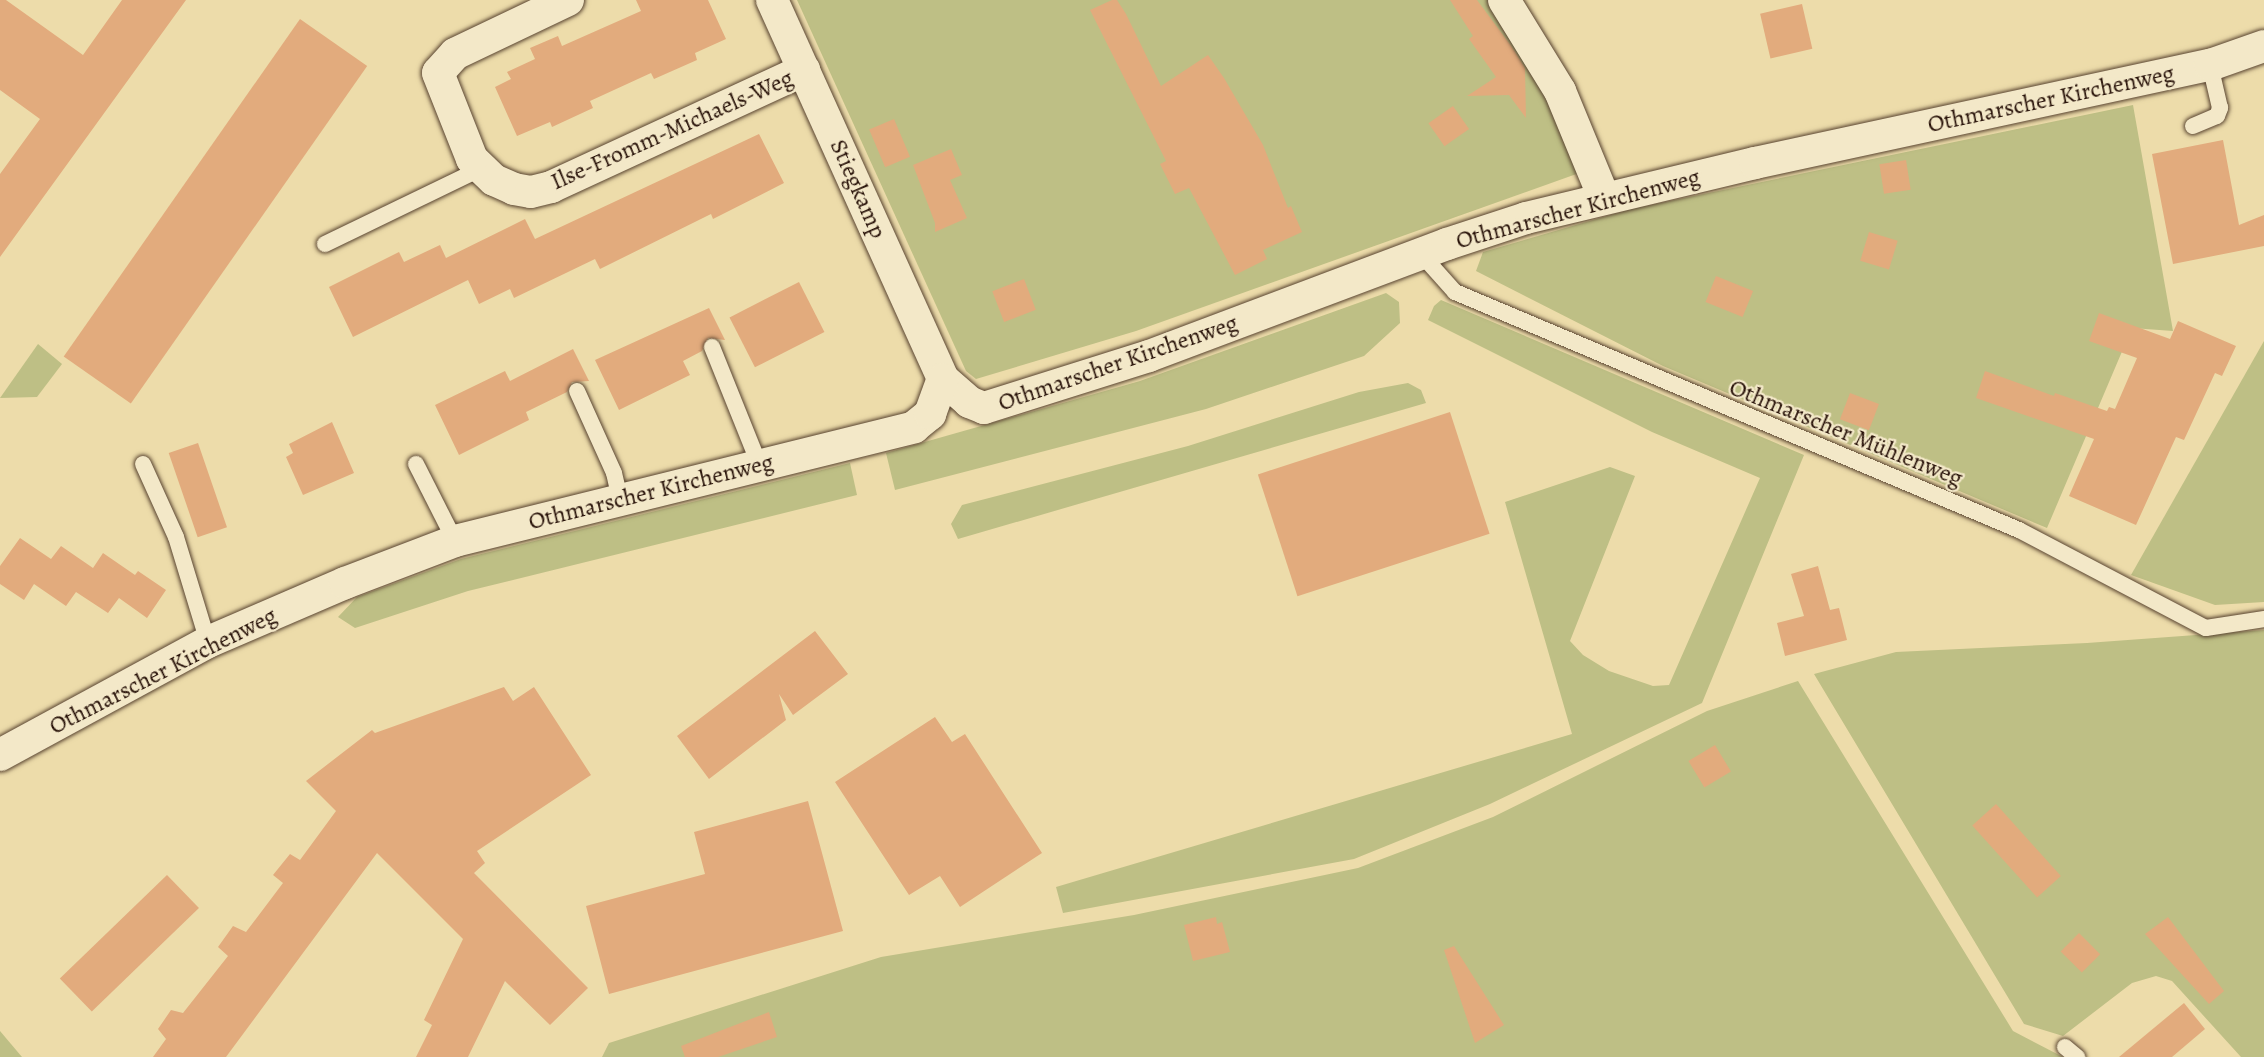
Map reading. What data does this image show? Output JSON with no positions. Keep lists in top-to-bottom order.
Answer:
{
  "streets": {
    "street": ["Othmarscher Kirchenweg", "Ilse-Fromm-Michaels-Weg", "Stiegkamp"],
    "lane": ["Othmarscher Mühlenweg"]
  },
  "crossings": [
    ["Othmarscher Kirchenweg", "Stiegkamp"],
    ["Othmarscher Kirchenweg", "Othmarscher Mühlenweg"],
    ["Ilse-Fromm-Michaels-Weg", "Stiegkamp"]
  ]
}
